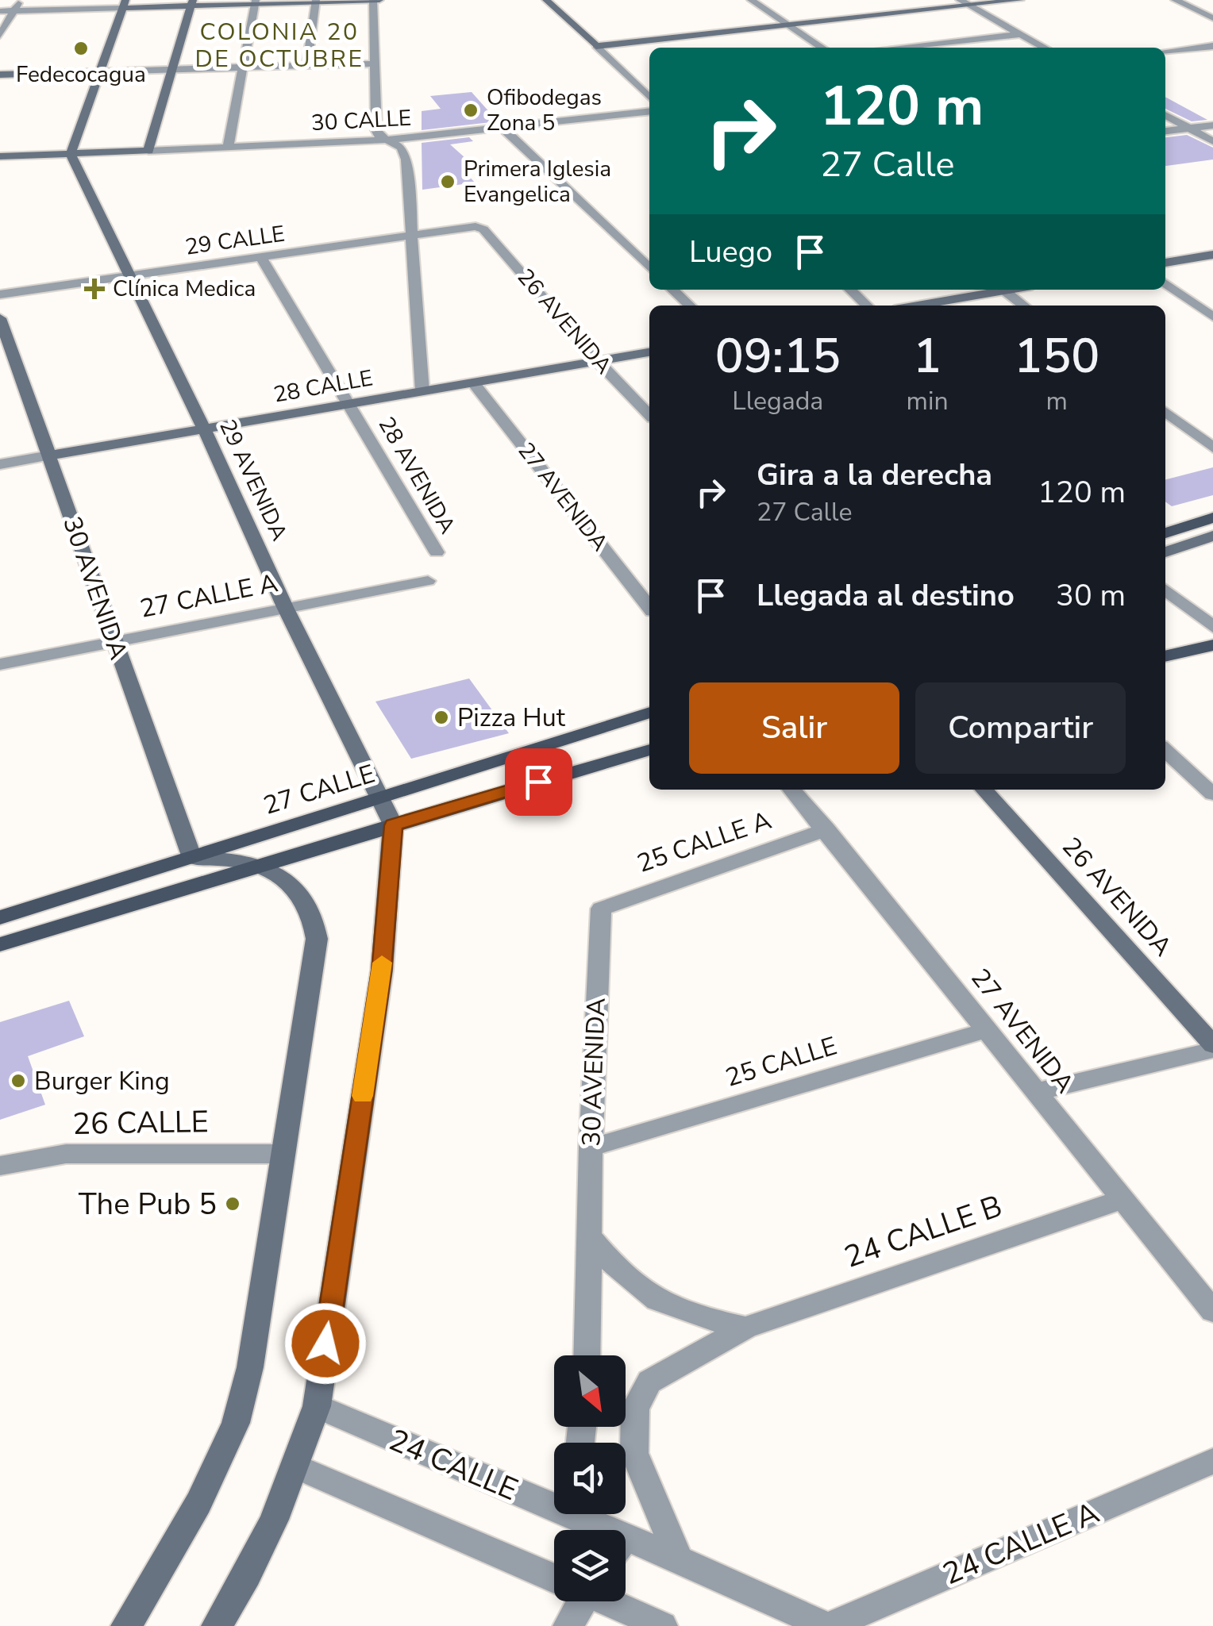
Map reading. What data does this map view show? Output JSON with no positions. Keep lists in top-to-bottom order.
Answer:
{
  "streets": {
    "main road": ["27 CALLE"],
    "street": [
      "30 CALLE",
      "29 CALLE",
      "26 AVENIDA",
      "28 CALLE",
      "28 AVENIDA",
      "29 AVENIDA",
      "27 AVENIDA",
      "30 AVENIDA",
      "27 CALLE A",
      "25 CALLE A",
      "25 CALLE",
      "26 CALLE",
      "24 CALLE B",
      "24 CALLE",
      "24 CALLE A"
    ]
  },
  "crossings": [
    ["30 CALLE", "29 AVENIDA"],
    ["29 CALLE", "26 AVENIDA"],
    ["29 CALLE", "28 AVENIDA"],
    ["29 CALLE", "29 AVENIDA"],
    ["26 AVENIDA", "28 CALLE"],
    ["28 CALLE", "28 AVENIDA"],
    ["28 CALLE", "29 AVENIDA"],
    ["28 CALLE", "27 AVENIDA"],
    ["28 CALLE", "30 AVENIDA"],
    ["29 AVENIDA", "27 CALLE A"],
    ["29 AVENIDA", "27 CALLE"],
    ["27 AVENIDA", "25 CALLE A"],
    ["27 AVENIDA", "25 CALLE"],
    ["27 AVENIDA", "24 CALLE B"],
    ["30 AVENIDA", "27 CALLE A"],
    ["30 AVENIDA", "27 CALLE"],
    ["30 AVENIDA", "25 CALLE A"],
    ["30 AVENIDA", "25 CALLE"],
    ["24 CALLE B", "24 CALLE"],
    ["24 CALLE", "24 CALLE A"]
  ],
  "districts": ["COLONIA 20 DE OCTUBRE"],
  "places": {
    "other": [
      "Fedecocagua",
      "Ofibodegas Zona 5",
      "Primera Iglesia Evangelica",
      "Pizza Hut",
      "Burger King",
      "The Pub 5"
    ],
    "health": ["Clínica Medica"]
  },
  "north": "bottom right",
  "page": {
    "turn": ["120 m", "27 Calle"],
    "then": "Luego",
    "eta": [
      "09:15",
      "Llegada",
      "1",
      "min",
      "150",
      "m"
    ],
    "list": [
      {
        "name": "Gira a la derecha",
        "note": "27 Calle",
        "value": "120 m"
      },
      {
        "name": "Llegada al destino",
        "value": "30 m"
      }
    ],
    "buttons": ["Salir", "Compartir"]
  }
}
